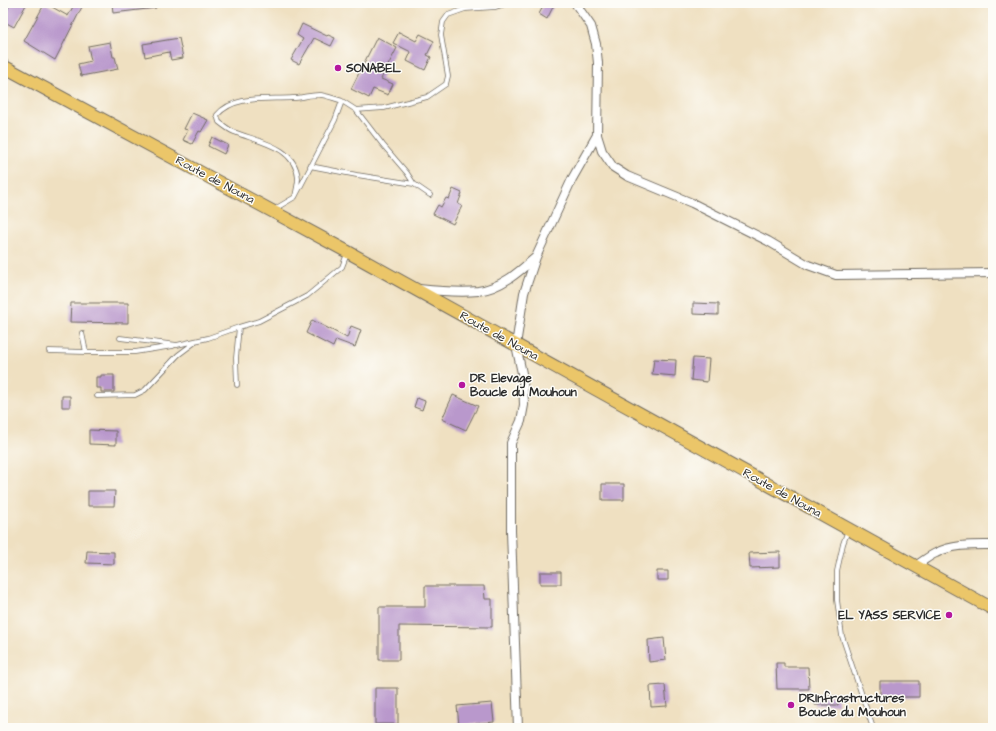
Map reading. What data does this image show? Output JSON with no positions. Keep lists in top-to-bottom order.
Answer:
{
  "streets": {
    "main road": ["Route de Nouna"]
  },
  "places": [
    "SONABEL",
    "DR Elevage Boucle du Mouhoun",
    "EL YASS SERVICE",
    "DRInfrastructures Boucle du Mouhoun"
  ]
}
